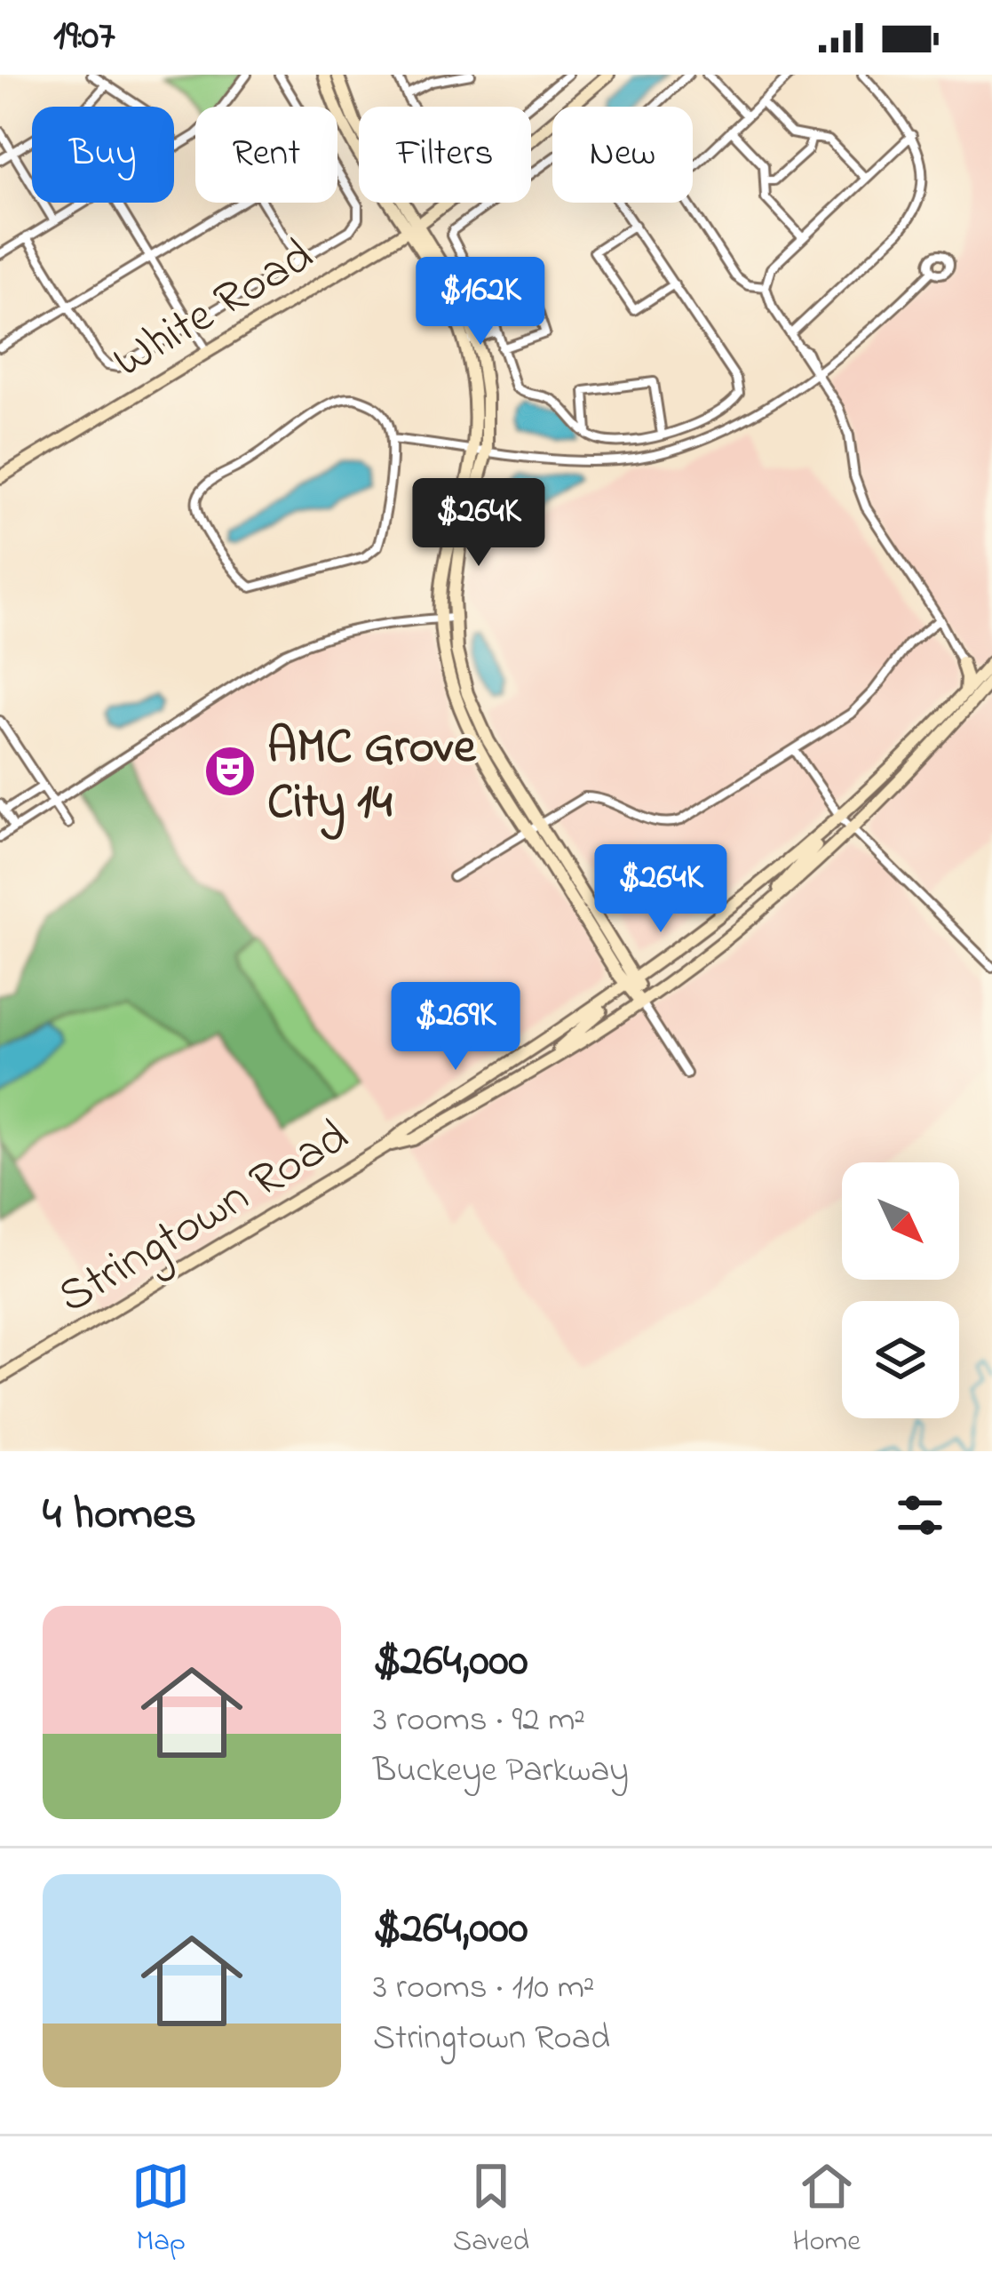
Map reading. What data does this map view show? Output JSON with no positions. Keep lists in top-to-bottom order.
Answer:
{
  "streets": {
    "street": ["White Road", "Stringtown Road"]
  },
  "places": {
    "theatre": ["AMC Grove City 14"]
  },
  "north": "bottom right",
  "page": {
    "status": "19:07",
    "chip": [
      "Buy",
      "Rent",
      "Filters",
      "New"
    ],
    "price": [
      "$162K",
      "$264K",
      "$264K",
      "$269K"
    ],
    "heading": "4 homes",
    "list": [
      {
        "name": "$264,000",
        "note": "3 rooms · 92 m² · Buckeye Parkway"
      },
      {
        "name": "$264,000",
        "note": "3 rooms · 110 m² · Stringtown Road"
      }
    ],
    "tabs": ["Map", "Saved", "Home"]
  }
}
